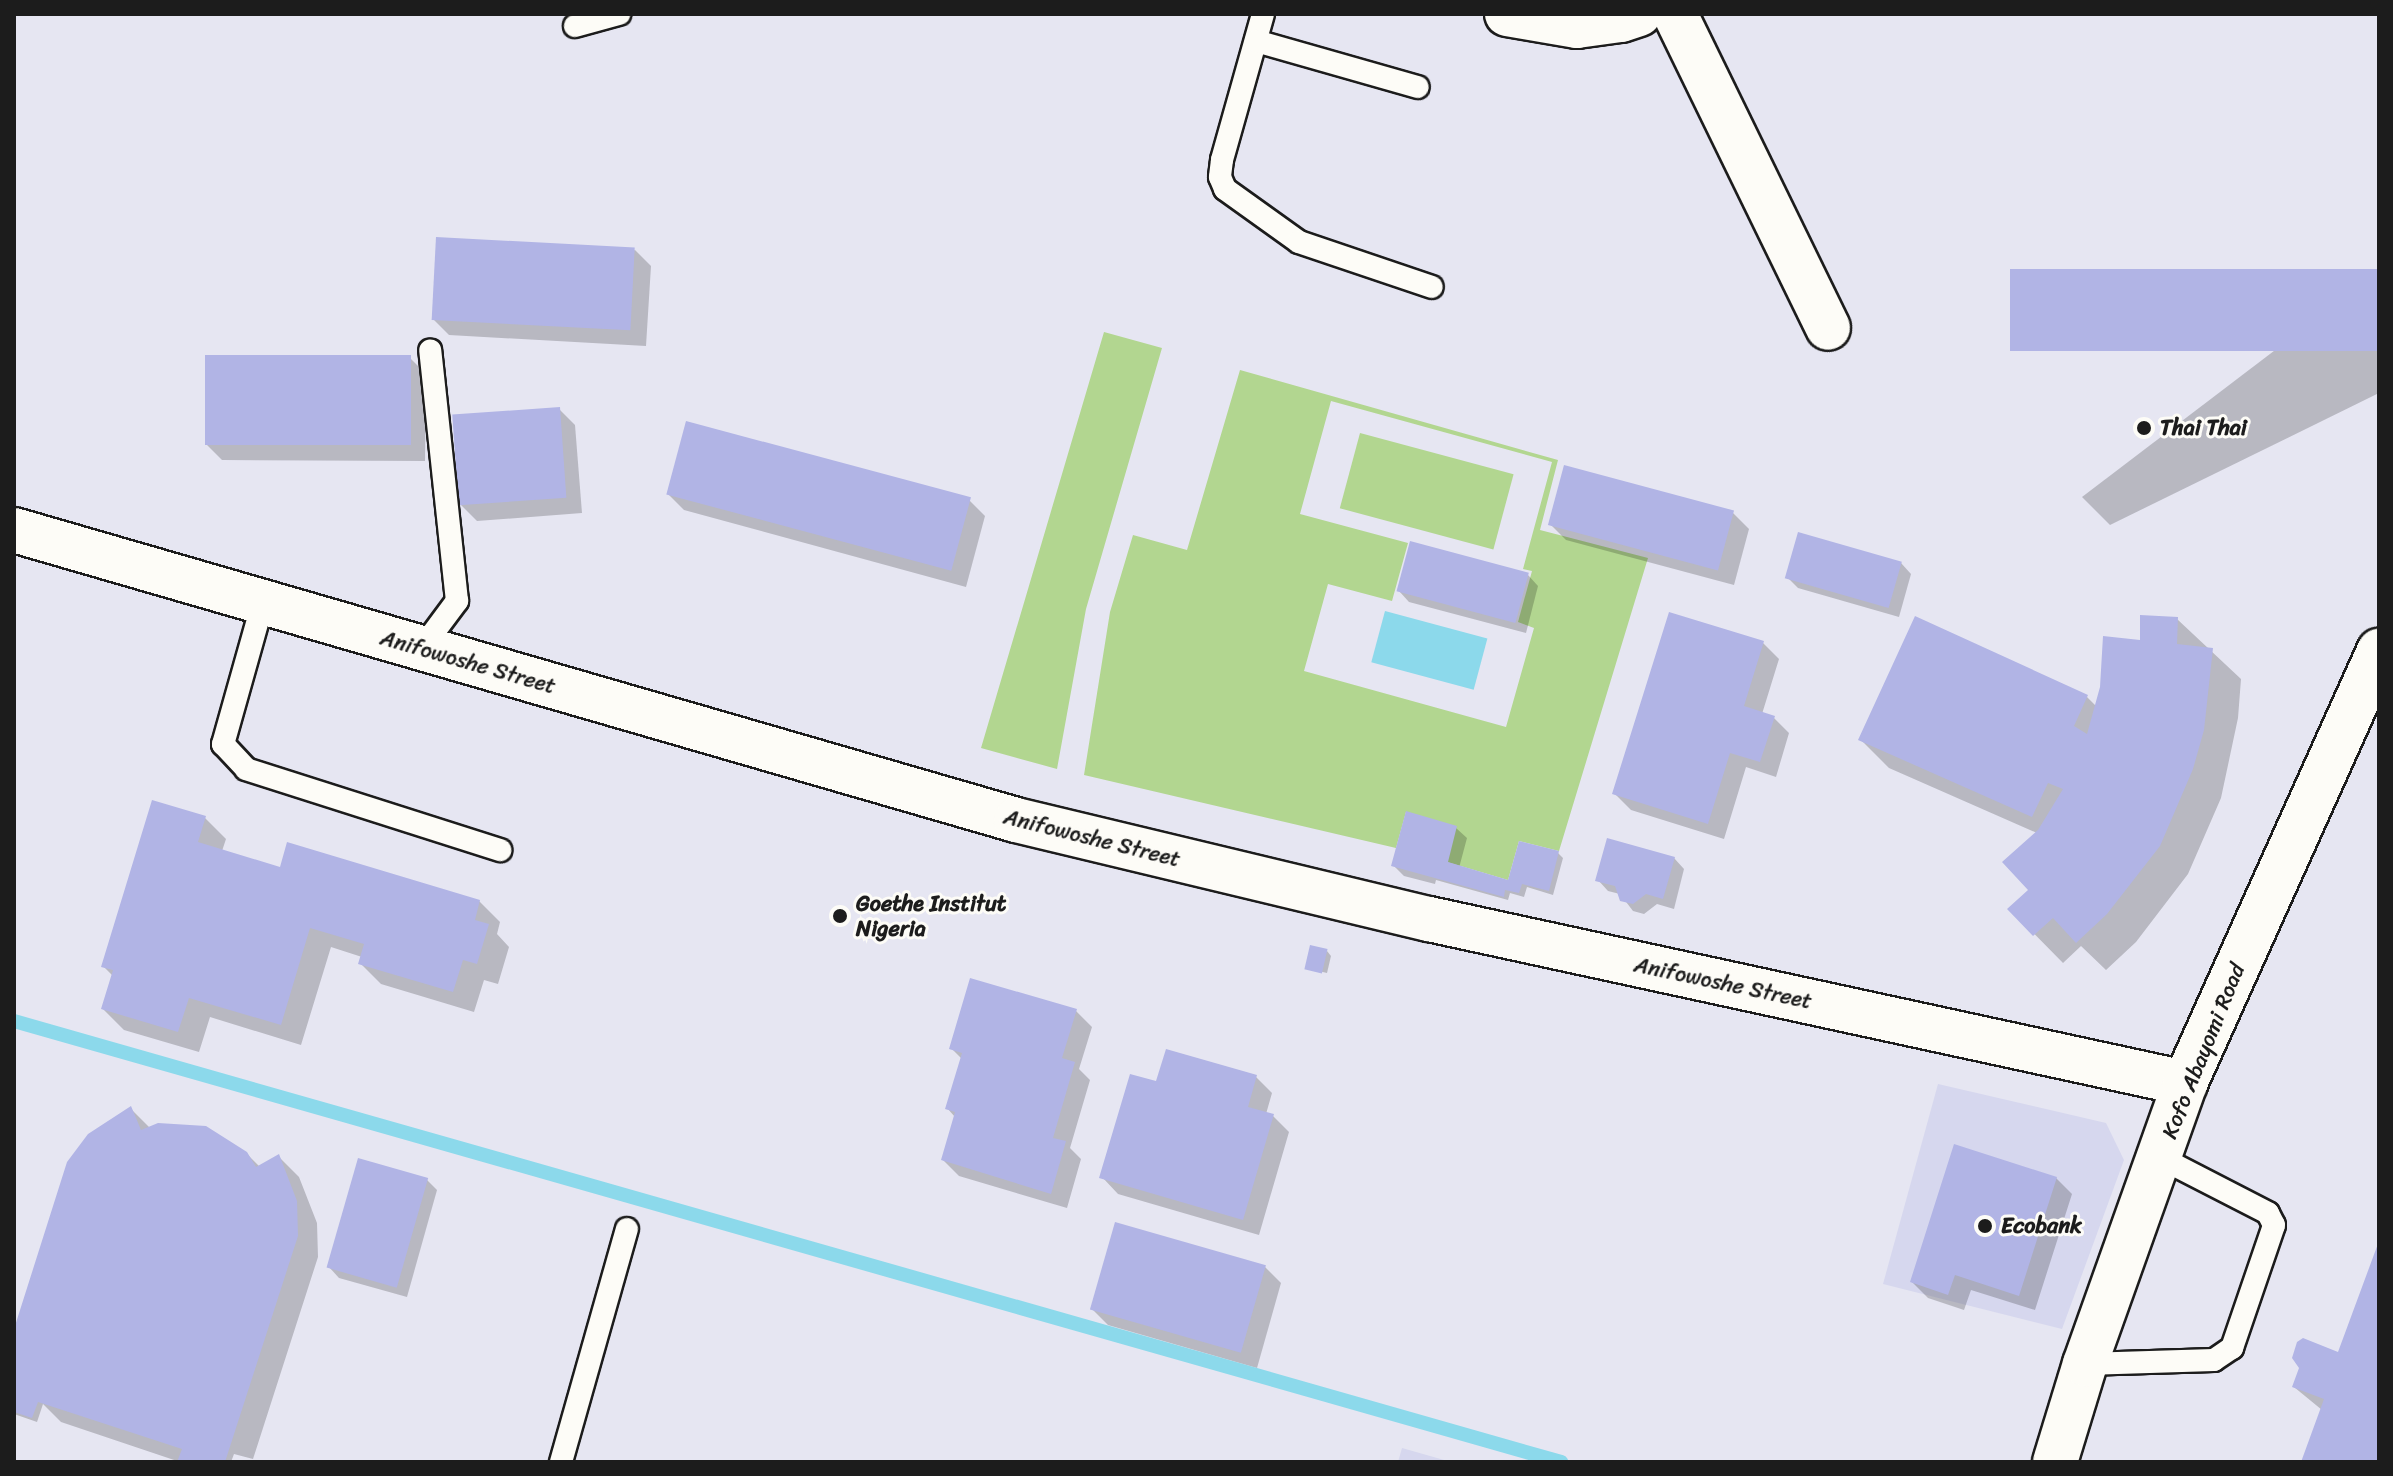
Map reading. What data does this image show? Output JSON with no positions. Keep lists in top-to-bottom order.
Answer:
{
  "streets": {
    "street": ["Anifowoshe Street", "Kofo Abayomi Road"]
  },
  "crossings": [
    ["Anifowoshe Street", "Kofo Abayomi Road"]
  ],
  "places": ["Thai Thai", "Goethe Institut Nigeria", "Ecobank"]
}
